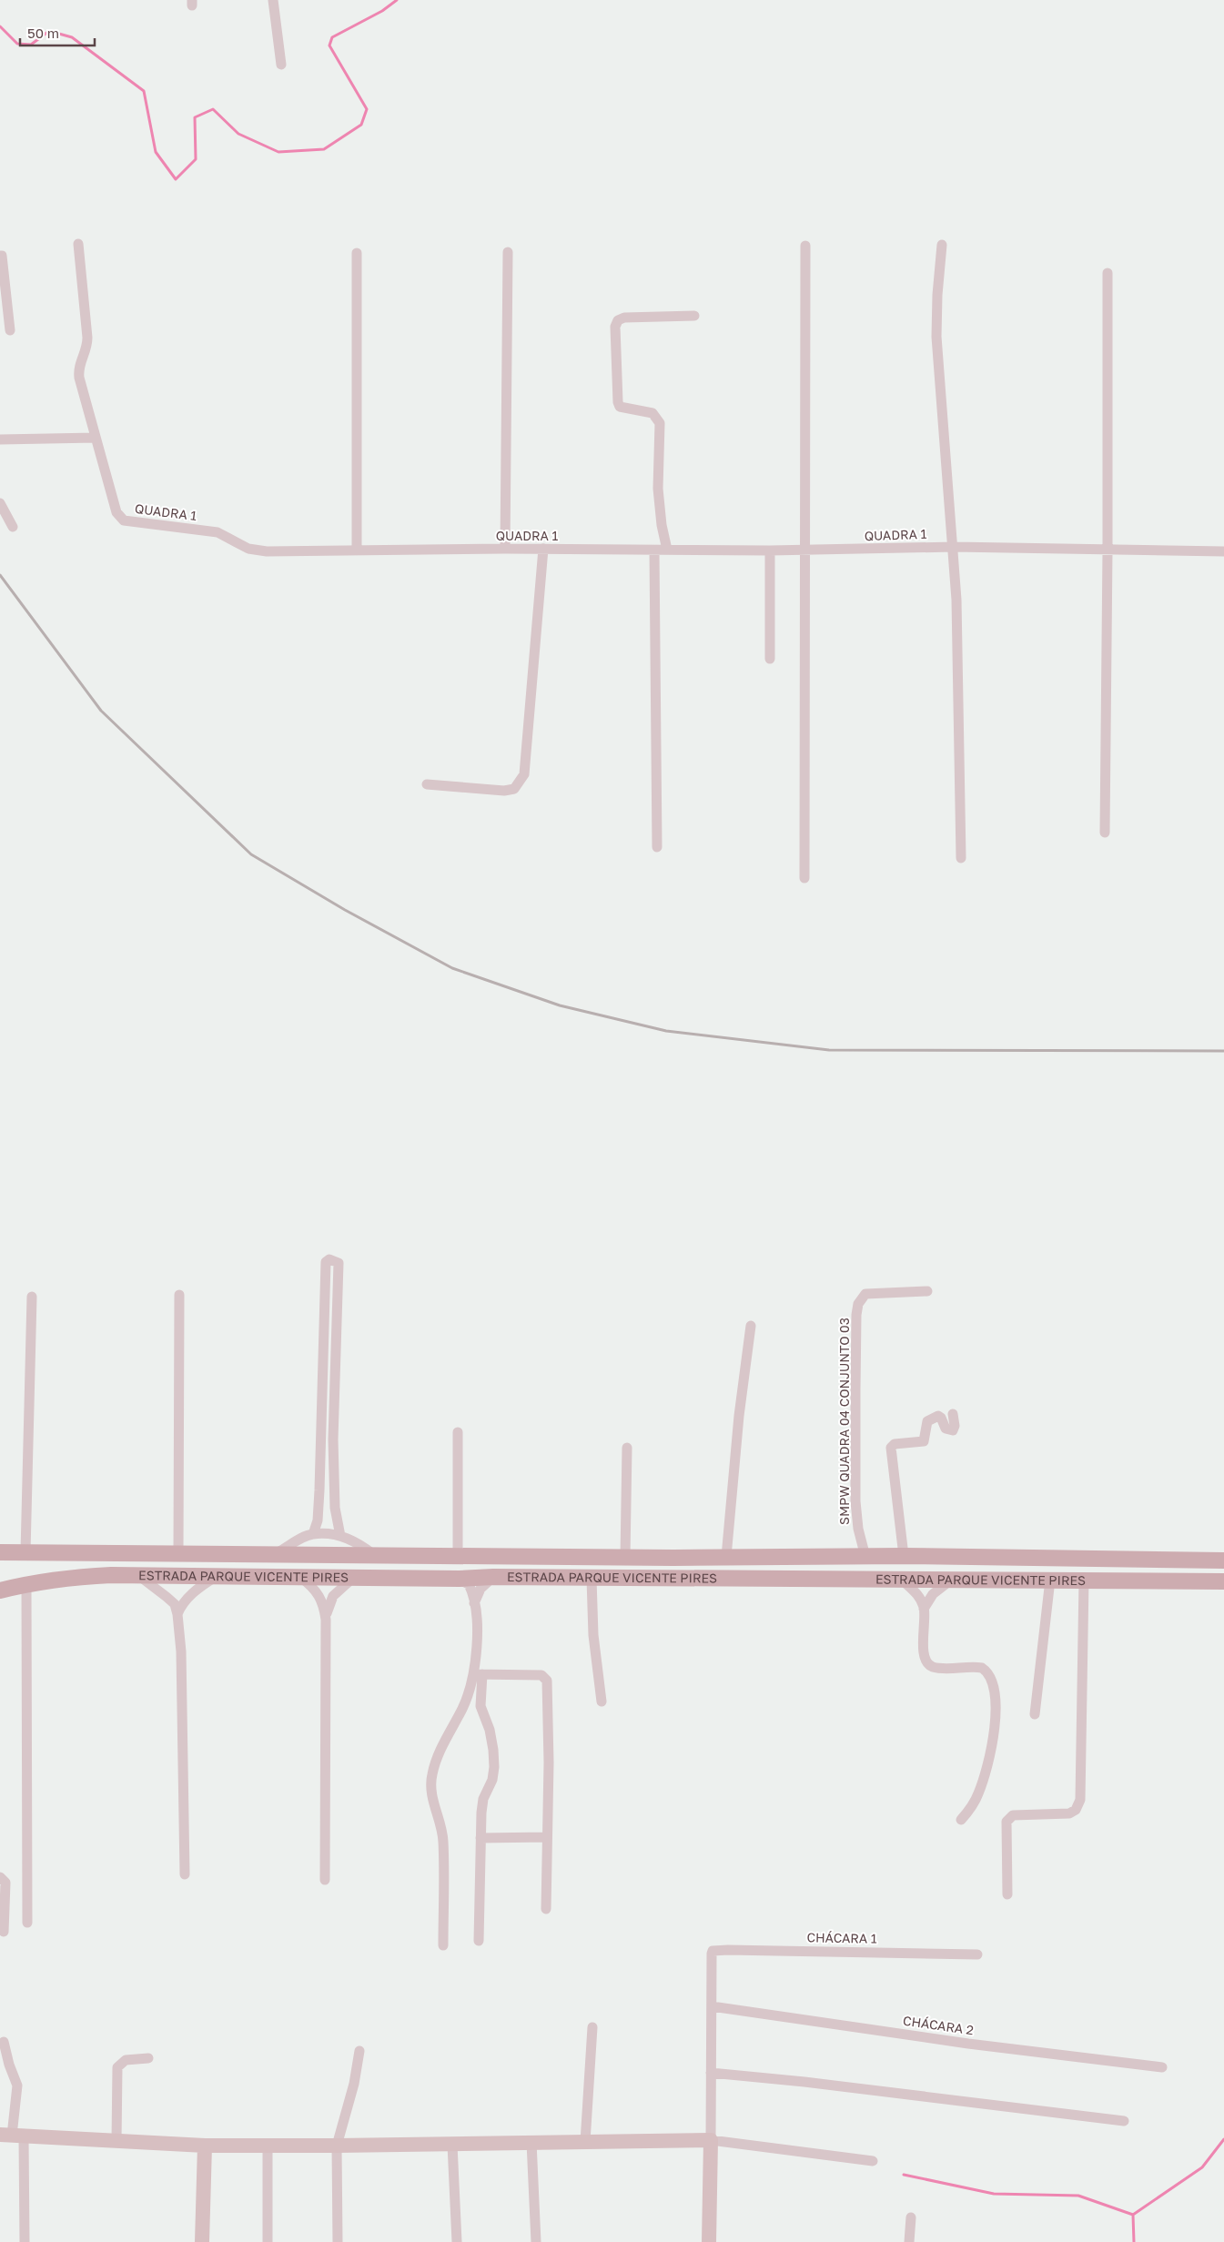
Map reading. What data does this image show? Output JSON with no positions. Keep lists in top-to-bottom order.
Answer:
{
  "streets": {
    "main road": ["ESTRADA PARQUE VICENTE PIRES"],
    "street": [
      "QUADRA 1",
      "SMPW QUADRA 04 CONJUNTO 03",
      "CHÁCARA 1",
      "CHÁCARA 2"
    ]
  },
  "crossings": [
    ["SMPW QUADRA 04 CONJUNTO 03", "ESTRADA PARQUE VICENTE PIRES"],
    ["CHÁCARA 1", "CHÁCARA 2"]
  ],
  "scale_bar": "50 m"
}
